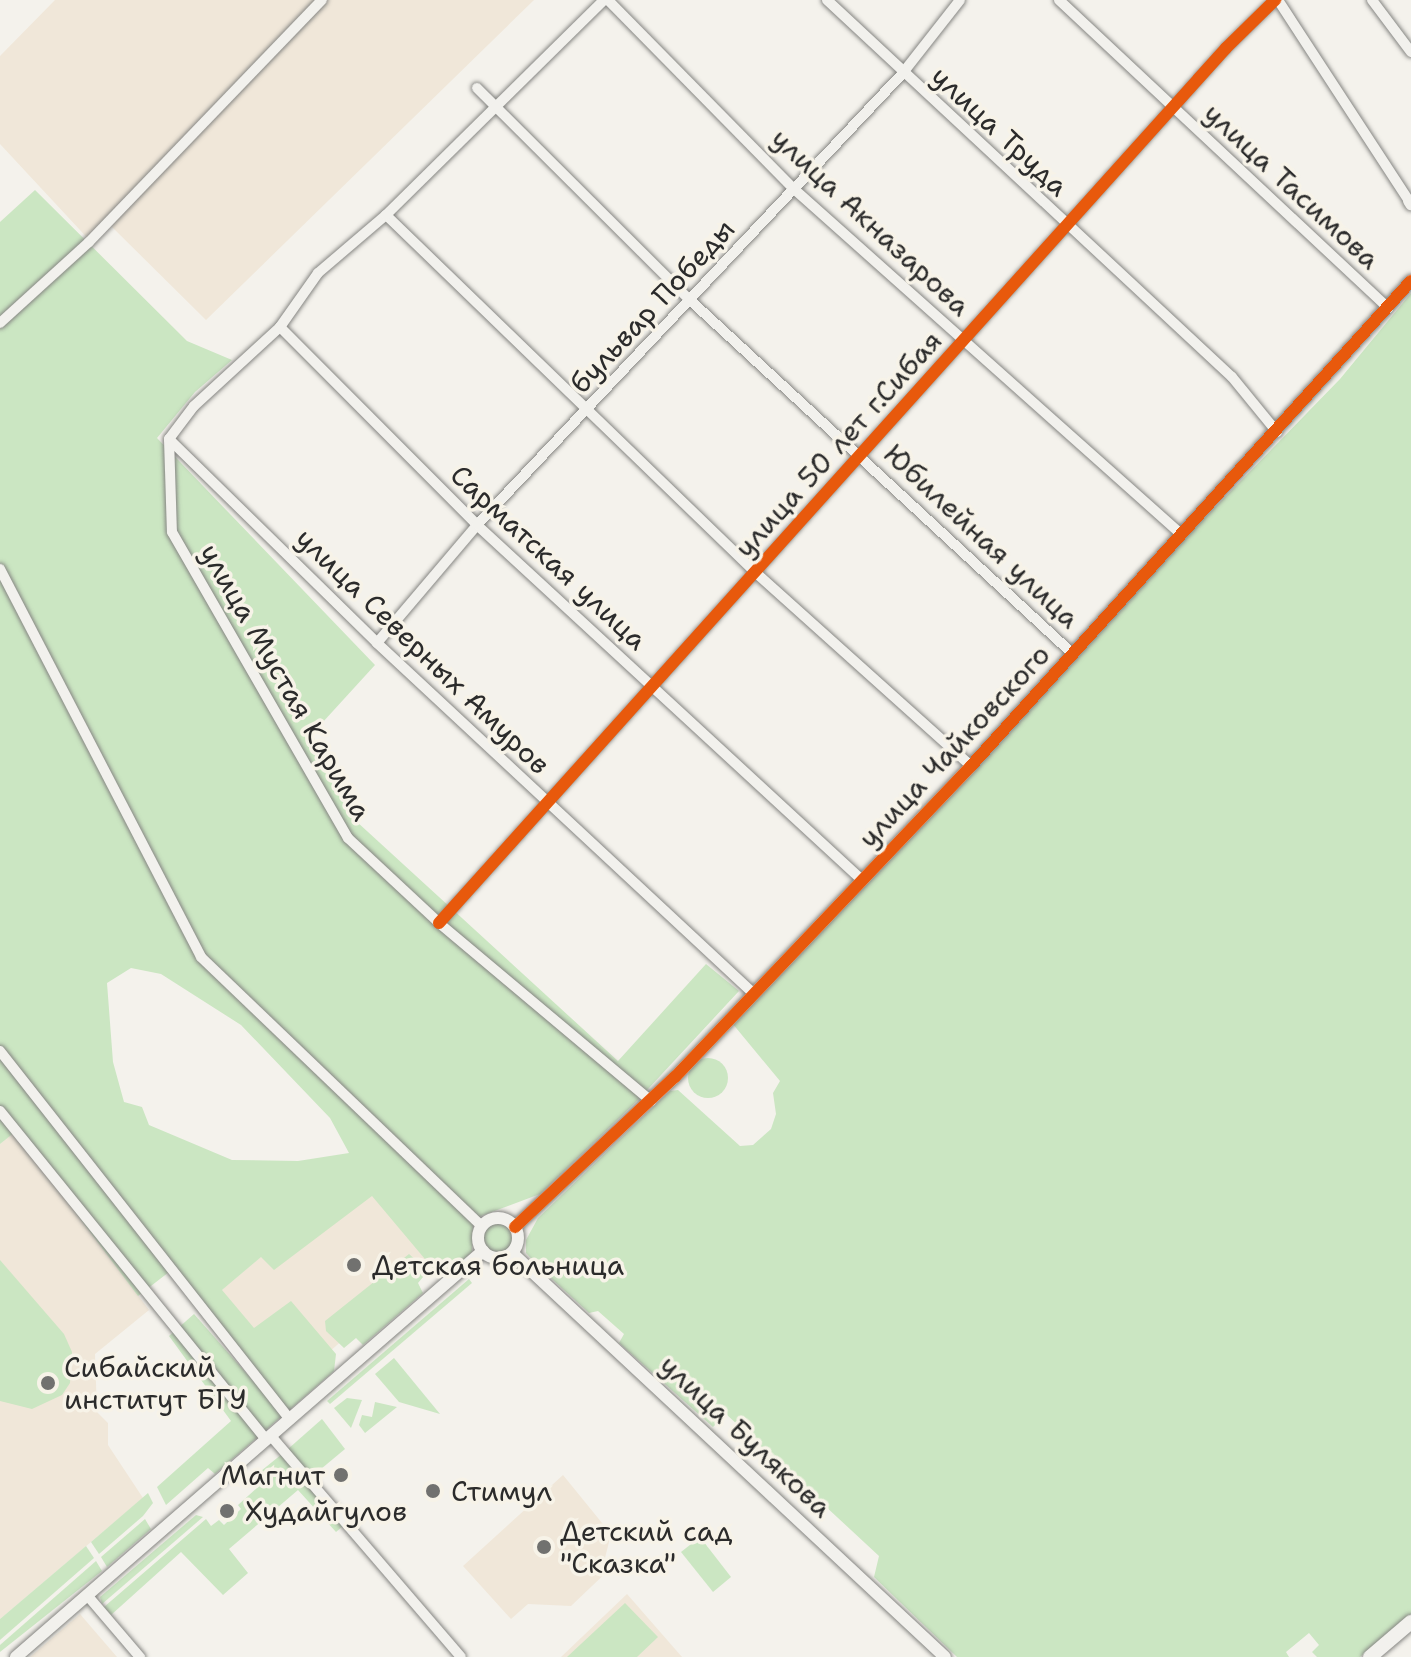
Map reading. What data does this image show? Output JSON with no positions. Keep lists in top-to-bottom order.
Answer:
{
  "streets": {
    "street": [
      "улица Труда",
      "улица Тасимова",
      "улица Акназарова",
      "бульвар Победы",
      "улица 50 лет г.Сибая",
      "Юбилейная улица",
      "Сарматская улица",
      "улица Северных Амуров",
      "улица Мустая Карима",
      "улица Чайковского",
      "улица Булякова"
    ]
  },
  "crossings": [
    ["улица Труда", "бульвар Победы"],
    ["улица Труда", "улица 50 лет г.Сибая"],
    ["улица Труда", "улица Чайковского"],
    ["улица Тасимова", "улица 50 лет г.Сибая"],
    ["улица Тасимова", "улица Чайковского"],
    ["улица Акназарова", "бульвар Победы"],
    ["улица Акназарова", "улица 50 лет г.Сибая"],
    ["улица Акназарова", "улица Чайковского"],
    ["бульвар Победы", "Юбилейная улица"],
    ["бульвар Победы", "Сарматская улица"],
    ["бульвар Победы", "улица Северных Амуров"],
    ["улица 50 лет г.Сибая", "Юбилейная улица"],
    ["улица 50 лет г.Сибая", "Сарматская улица"],
    ["улица 50 лет г.Сибая", "улица Северных Амуров"],
    ["улица 50 лет г.Сибая", "улица Мустая Карима"],
    ["Юбилейная улица", "улица Чайковского"],
    ["Сарматская улица", "улица Чайковского"],
    ["улица Северных Амуров", "улица Мустая Карима"],
    ["улица Северных Амуров", "улица Чайковского"],
    ["улица Мустая Карима", "улица Чайковского"],
    ["улица Чайковского", "улица Булякова"]
  ],
  "places": [
    "Детская больница",
    "Сибайский институт БГУ",
    "Магнит",
    "Стимул",
    "Худайгулов",
    "Детский сад \"Сказка\""
  ]
}
